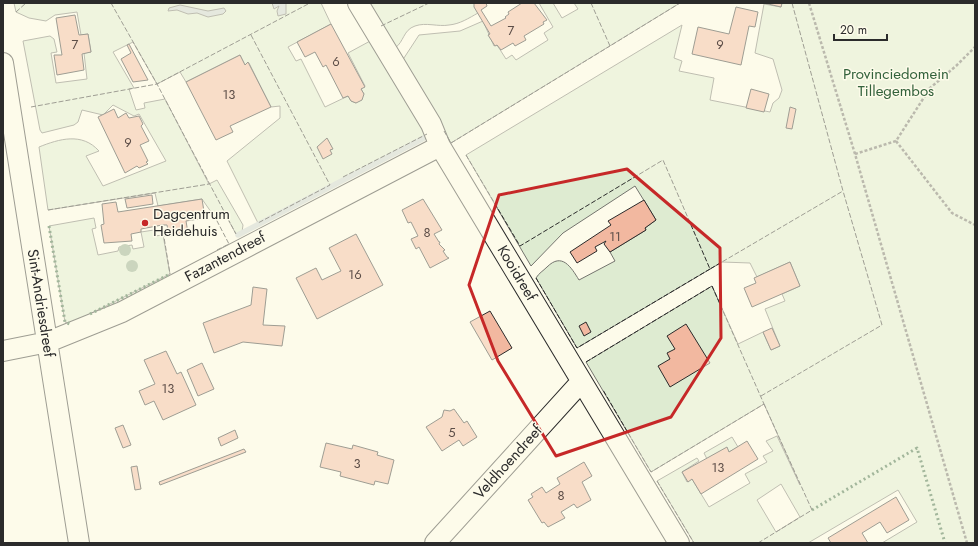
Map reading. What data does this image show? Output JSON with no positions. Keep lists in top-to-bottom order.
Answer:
{
  "streets": {
    "street": [
      "Fazantendreef",
      "Kooidreef",
      "Sint-Andriesdreef",
      "Veldhoendreef"
    ]
  },
  "crossings": [
    ["Fazantendreef", "Kooidreef"],
    ["Fazantendreef", "Sint-Andriesdreef"],
    ["Kooidreef", "Veldhoendreef"]
  ],
  "parks": ["Provinciedomein Tillegembos"],
  "places": ["Dagcentrum Heidehuis"],
  "house_numbers": [
    "7",
    "7",
    "9",
    "6",
    "13",
    "9",
    "8",
    "11",
    "16",
    "13",
    "5",
    "3",
    "13",
    "8"
  ],
  "scale_bar": "20 m"
}
